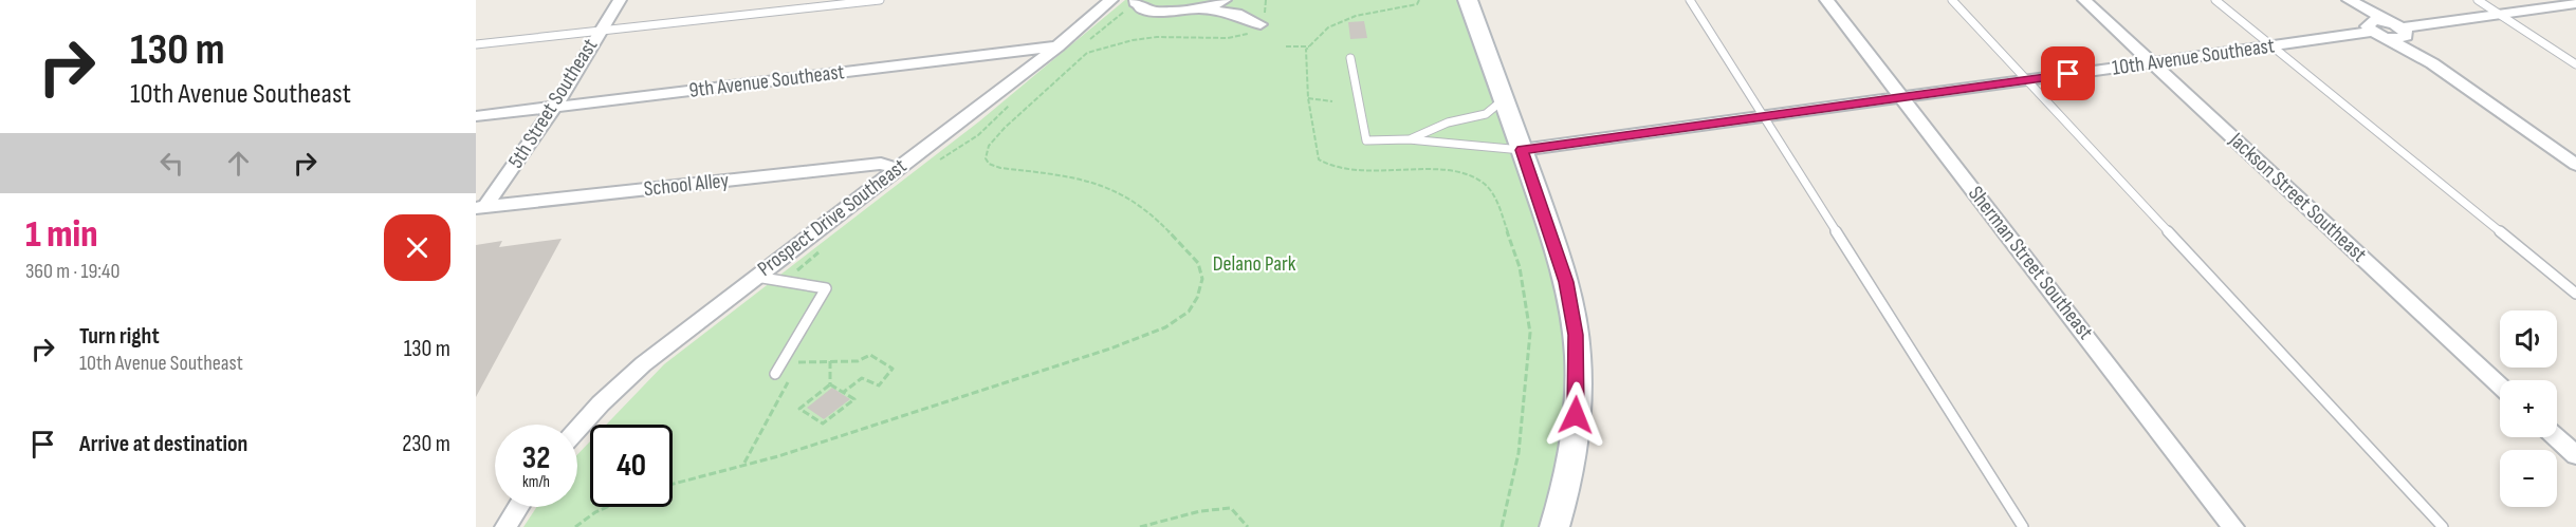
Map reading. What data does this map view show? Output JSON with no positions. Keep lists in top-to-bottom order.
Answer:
{
  "streets": {
    "street": [
      "10th Avenue Southeast",
      "9th Avenue Southeast",
      "5th Street Southeast",
      "School Alley",
      "Jackson Street Southeast",
      "Prospect Drive Southeast",
      "Sherman Street Southeast"
    ]
  },
  "crossings": [
    ["10th Avenue Southeast", "Jackson Street Southeast"],
    ["10th Avenue Southeast", "Sherman Street Southeast"],
    ["9th Avenue Southeast", "5th Street Southeast"],
    ["9th Avenue Southeast", "Prospect Drive Southeast"],
    ["5th Street Southeast", "School Alley"],
    ["School Alley", "Prospect Drive Southeast"]
  ],
  "parks": ["Delano Park"],
  "page": {
    "turn": ["130 m", "10th Avenue Southeast"],
    "heading": ["1 min", "360 m · 19:40"],
    "list": [
      {
        "name": "Turn right",
        "note": "10th Avenue Southeast",
        "value": "130 m"
      },
      {
        "name": "Arrive at destination",
        "value": "230 m"
      }
    ],
    "map_buttons": ["+", "−"],
    "speed": "32 km/h",
    "limit": "40"
  }
}
